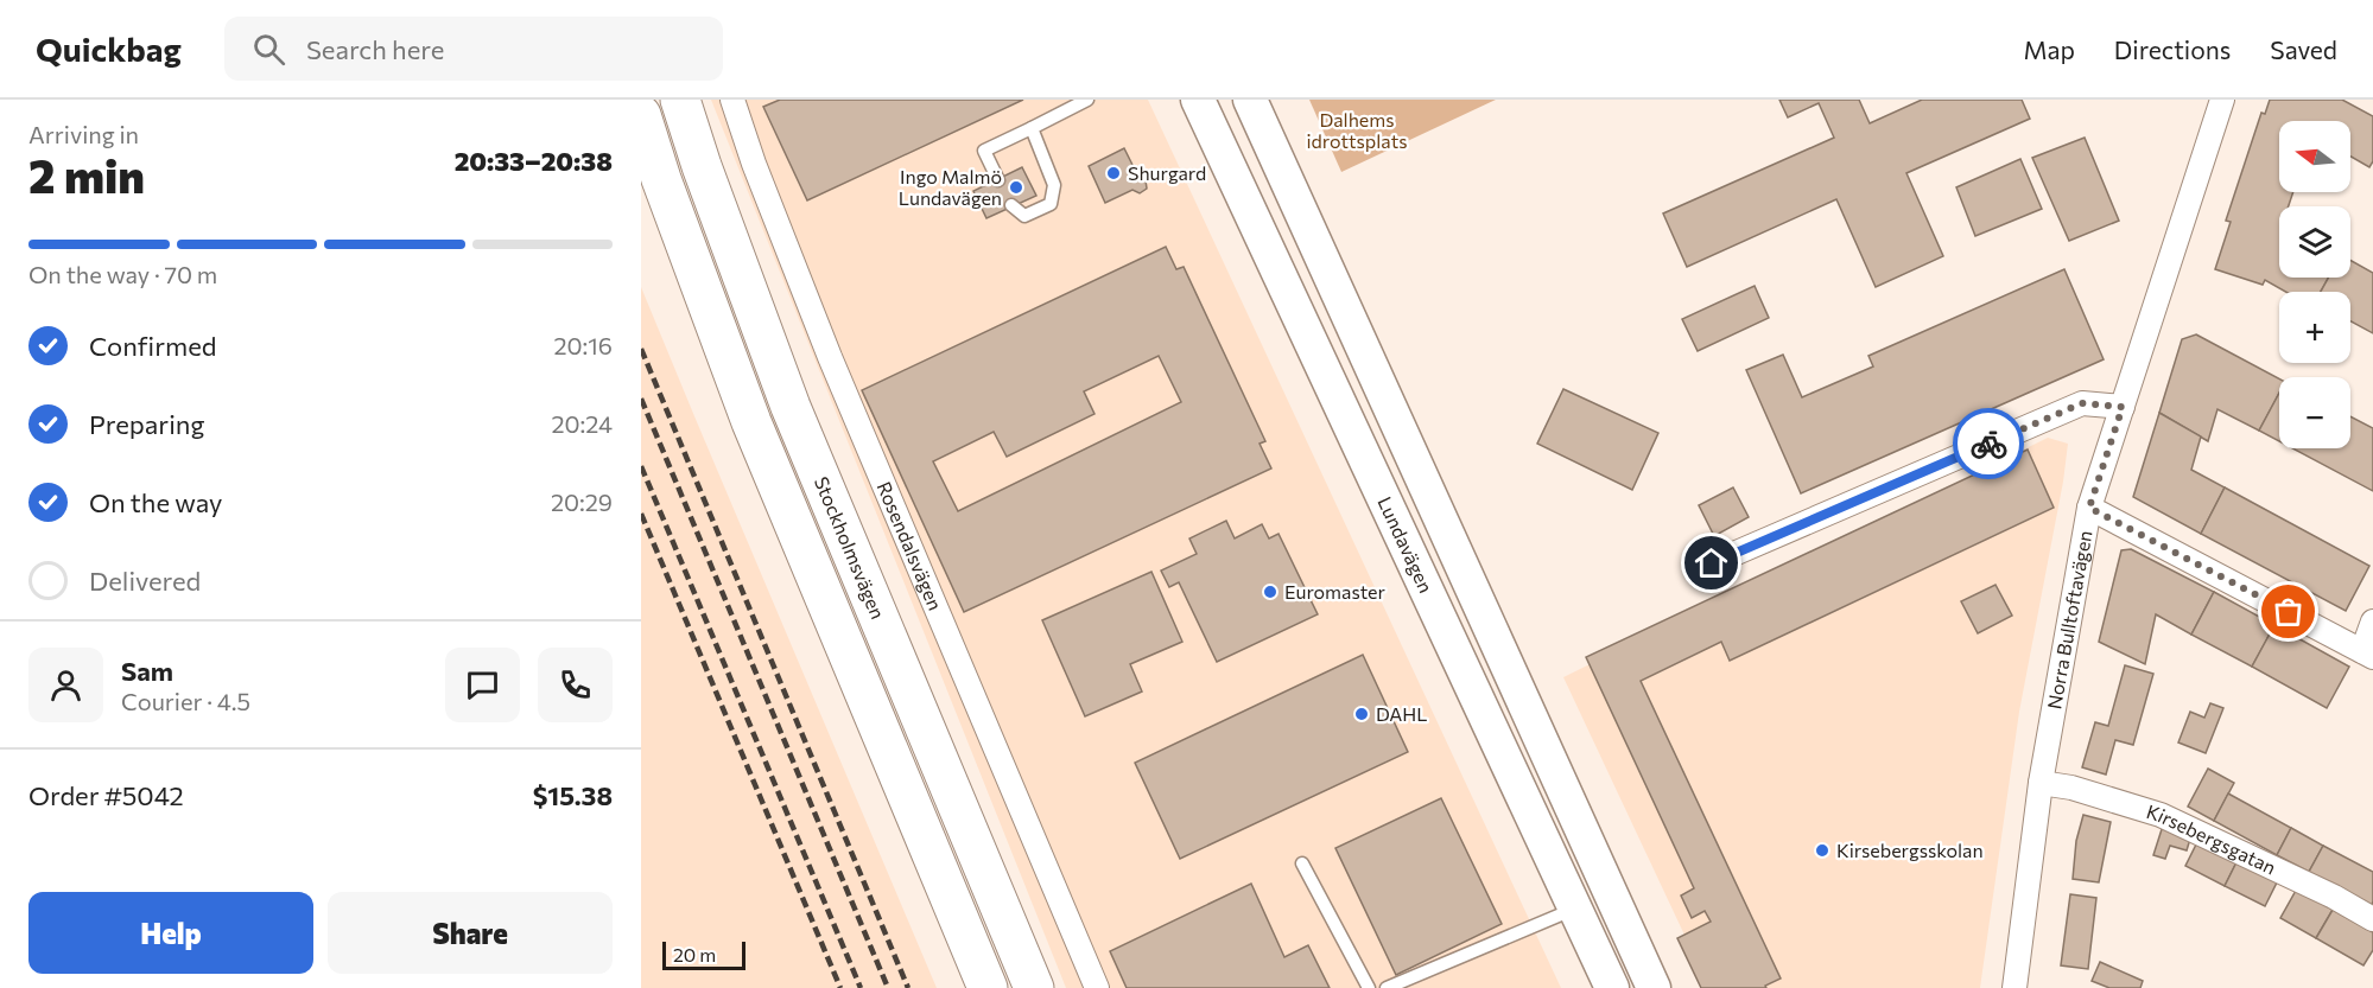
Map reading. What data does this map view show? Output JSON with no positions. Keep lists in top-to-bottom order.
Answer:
{
  "streets": {
    "highway": ["Stockholmsvägen"],
    "main road": ["Lundavägen"],
    "street": ["Rosendalsvägen", "Norra Bulltoftavägen", "Kirsebergsgatan"]
  },
  "crossings": [
    ["Norra Bulltoftavägen", "Kirsebergsgatan"]
  ],
  "parks": ["Dalhems idrottsplats"],
  "places": [
    "Shurgard",
    "Ingo Malmö Lundavägen",
    "Euromaster",
    "DAHL",
    "Kirsebergsskolan"
  ],
  "scale_bar": "20 m",
  "north": "left",
  "page": {
    "header": "Quickbag",
    "search": "Search here",
    "nav": ["Map", "Directions", "Saved"],
    "heading": ["2 min", "Arriving in", "20:33–20:38"],
    "panel": [
      "Sam",
      "Courier · 4.5",
      "Order #5042",
      "$15.38"
    ],
    "map_buttons": ["+", "−"],
    "bar": "On the way · 70 m",
    "list": [
      ["Confirmed", "20:16"],
      ["Preparing", "20:24"],
      ["On the way", "20:29"],
      "Delivered"
    ],
    "buttons": ["Help", "Share"],
    "scale": "20 m"
  }
}
